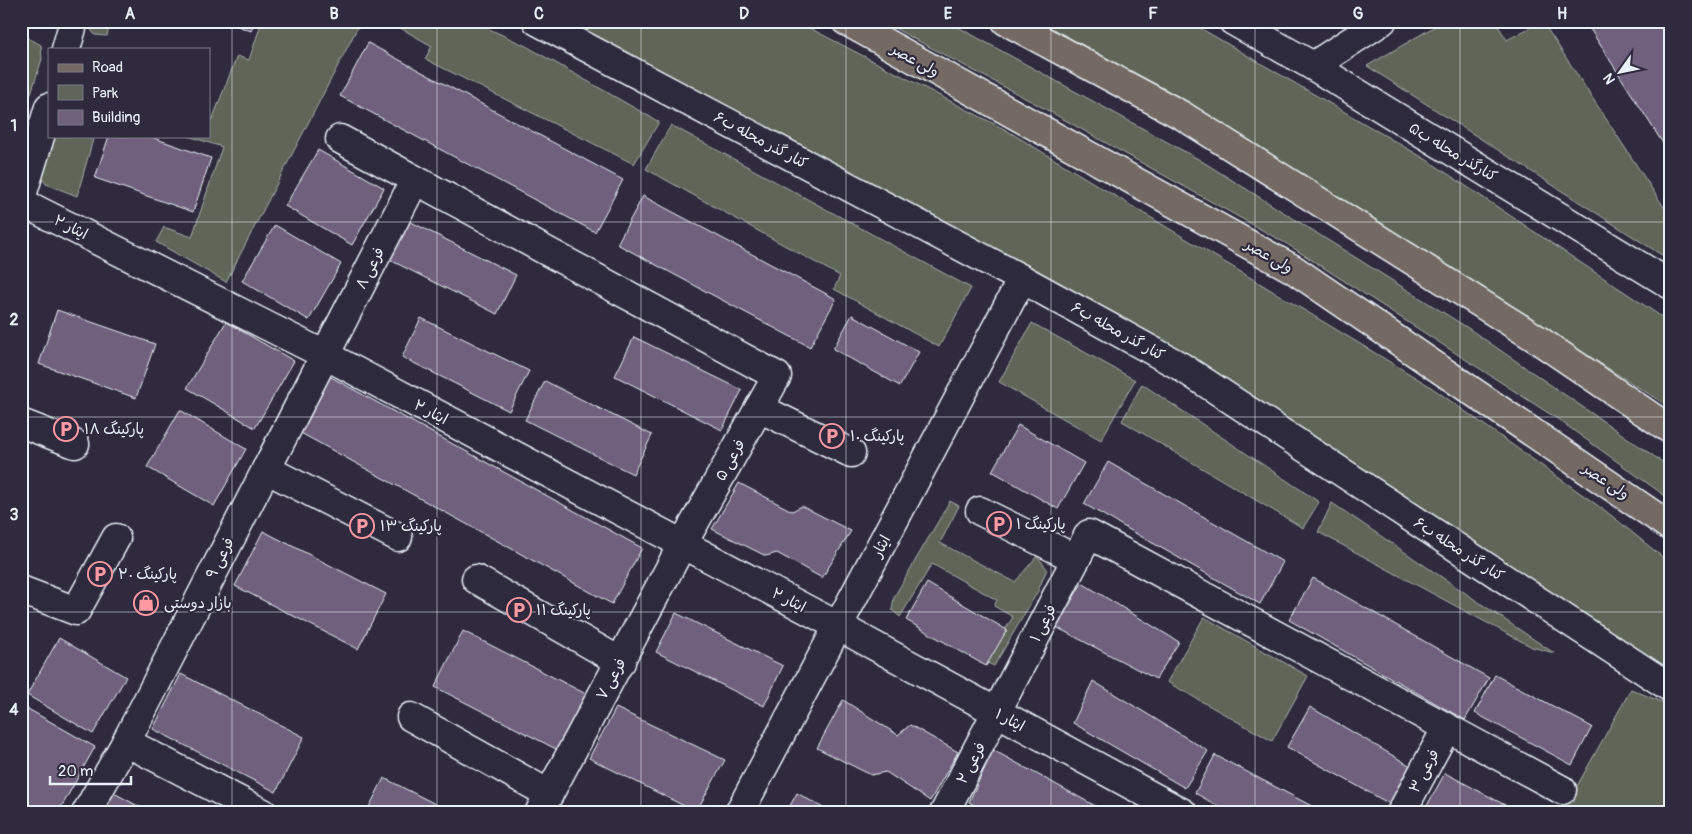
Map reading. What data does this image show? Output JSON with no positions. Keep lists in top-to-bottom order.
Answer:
{
  "streets": {
    "main road": ["ولی عصر"],
    "street": [
      "کنار گذر محله ب۶",
      "کنارگذر محله ب۵",
      "ایثار ۲",
      "فرعی ۸",
      "فرعی ۵",
      "ایثار",
      "فرعی ۹",
      "فرعی ۱",
      "فرعی ۷",
      "ایثار ۱",
      "فرعی ۲",
      "فرعی ۳"
    ]
  },
  "crossings": [
    ["کنار گذر محله ب۶", "ایثار"],
    ["ایثار ۲", "فرعی ۸"],
    ["ایثار ۲", "فرعی ۵"],
    ["ایثار ۲", "ایثار"],
    ["ایثار ۲", "فرعی ۹"],
    ["ایثار ۲", "فرعی ۷"],
    ["ایثار ۲", "ایثار ۱"],
    ["فرعی ۸", "فرعی ۵"],
    ["فرعی ۸", "فرعی ۹"],
    ["فرعی ۵", "فرعی ۷"],
    ["ایثار", "ایثار ۱"],
    ["فرعی ۱", "ایثار ۱"],
    ["فرعی ۱", "فرعی ۲"],
    ["فرعی ۱", "فرعی ۳"],
    ["ایثار ۱", "فرعی ۲"]
  ],
  "places": {
    "parking": [
      "پارکینگ ۱۸",
      "پارکینگ ۱۰",
      "پارکینگ ۱",
      "پارکینگ ۱۳",
      "پارکینگ ۲۰",
      "پارکینگ ۱۱"
    ],
    "shop": ["بازار دوستی"]
  },
  "legend": ["Road", "Park", "Building"],
  "scale_bar": "20 m",
  "north": "bottom left",
  "grid": {
    "columns": [
      "A",
      "B",
      "C",
      "D",
      "E",
      "F",
      "G",
      "H"
    ],
    "rows": [
      "1",
      "2",
      "3",
      "4"
    ]
  }
}
